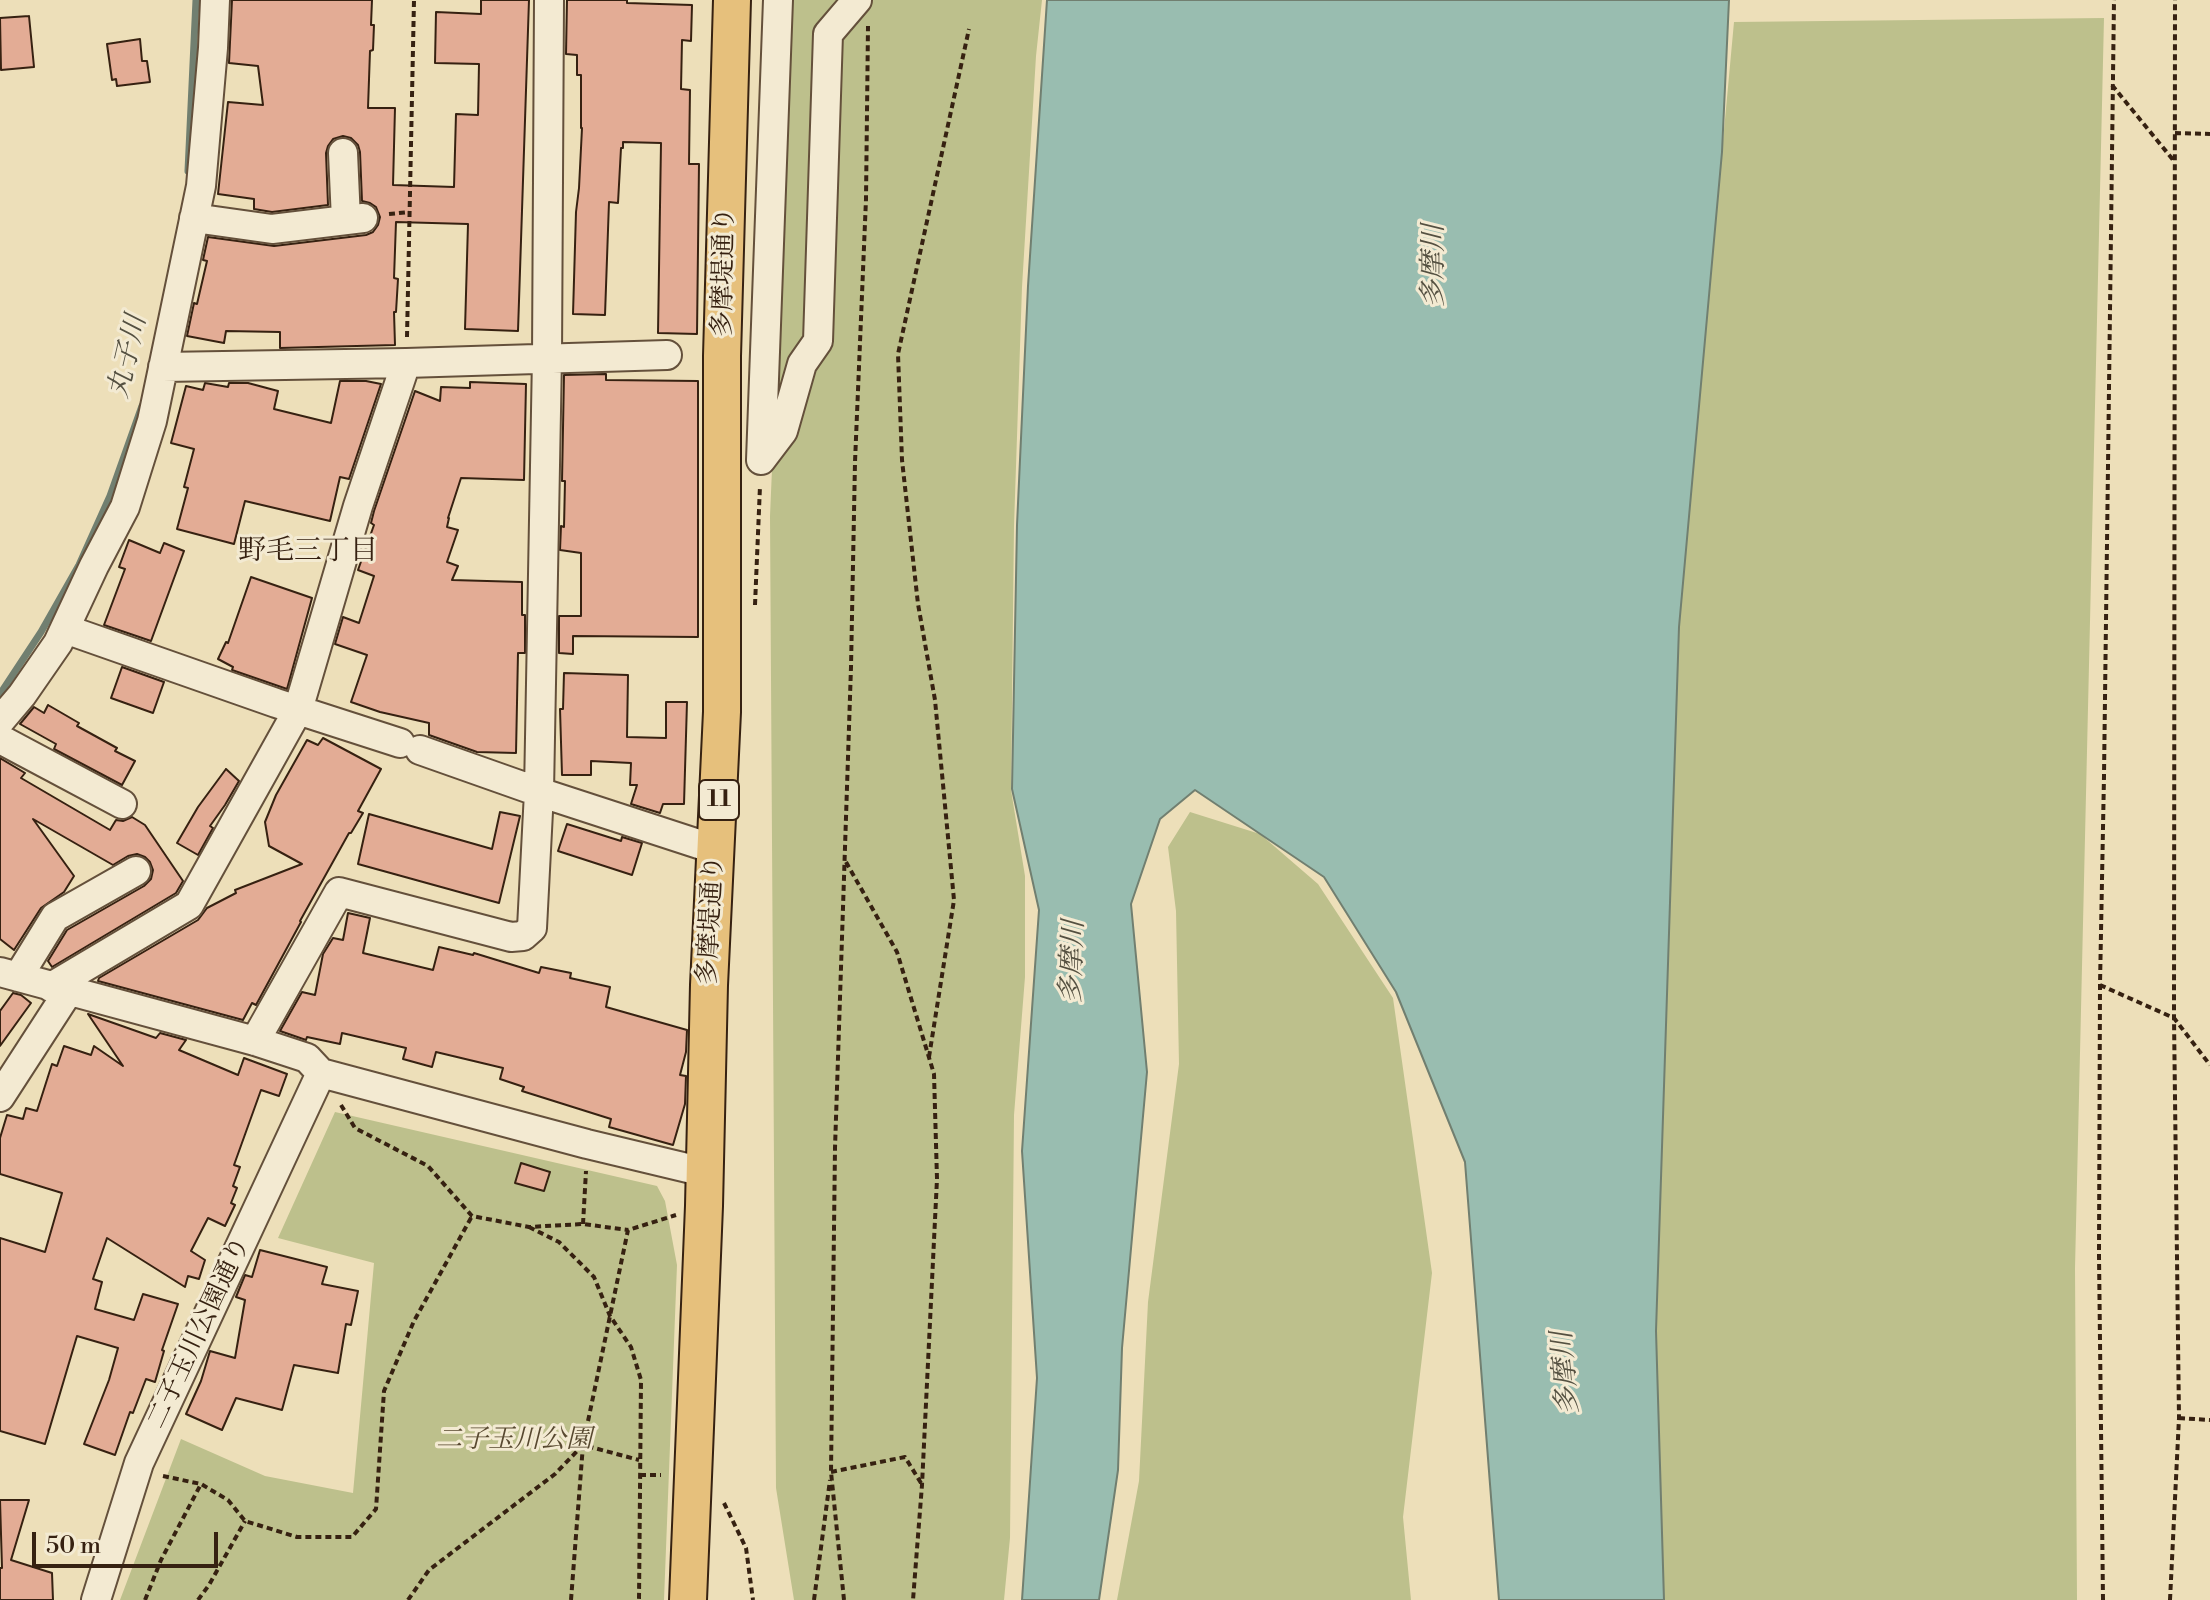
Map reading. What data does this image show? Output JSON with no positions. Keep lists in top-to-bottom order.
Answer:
{
  "streets": {
    "main road": ["多摩堤通り", "11"],
    "street": ["二子玉川公園通り"]
  },
  "districts": ["野毛三丁目"],
  "water": ["多摩川", "丸子川"],
  "parks": ["二子玉川公園"],
  "scale_bar": "50 m"
}
